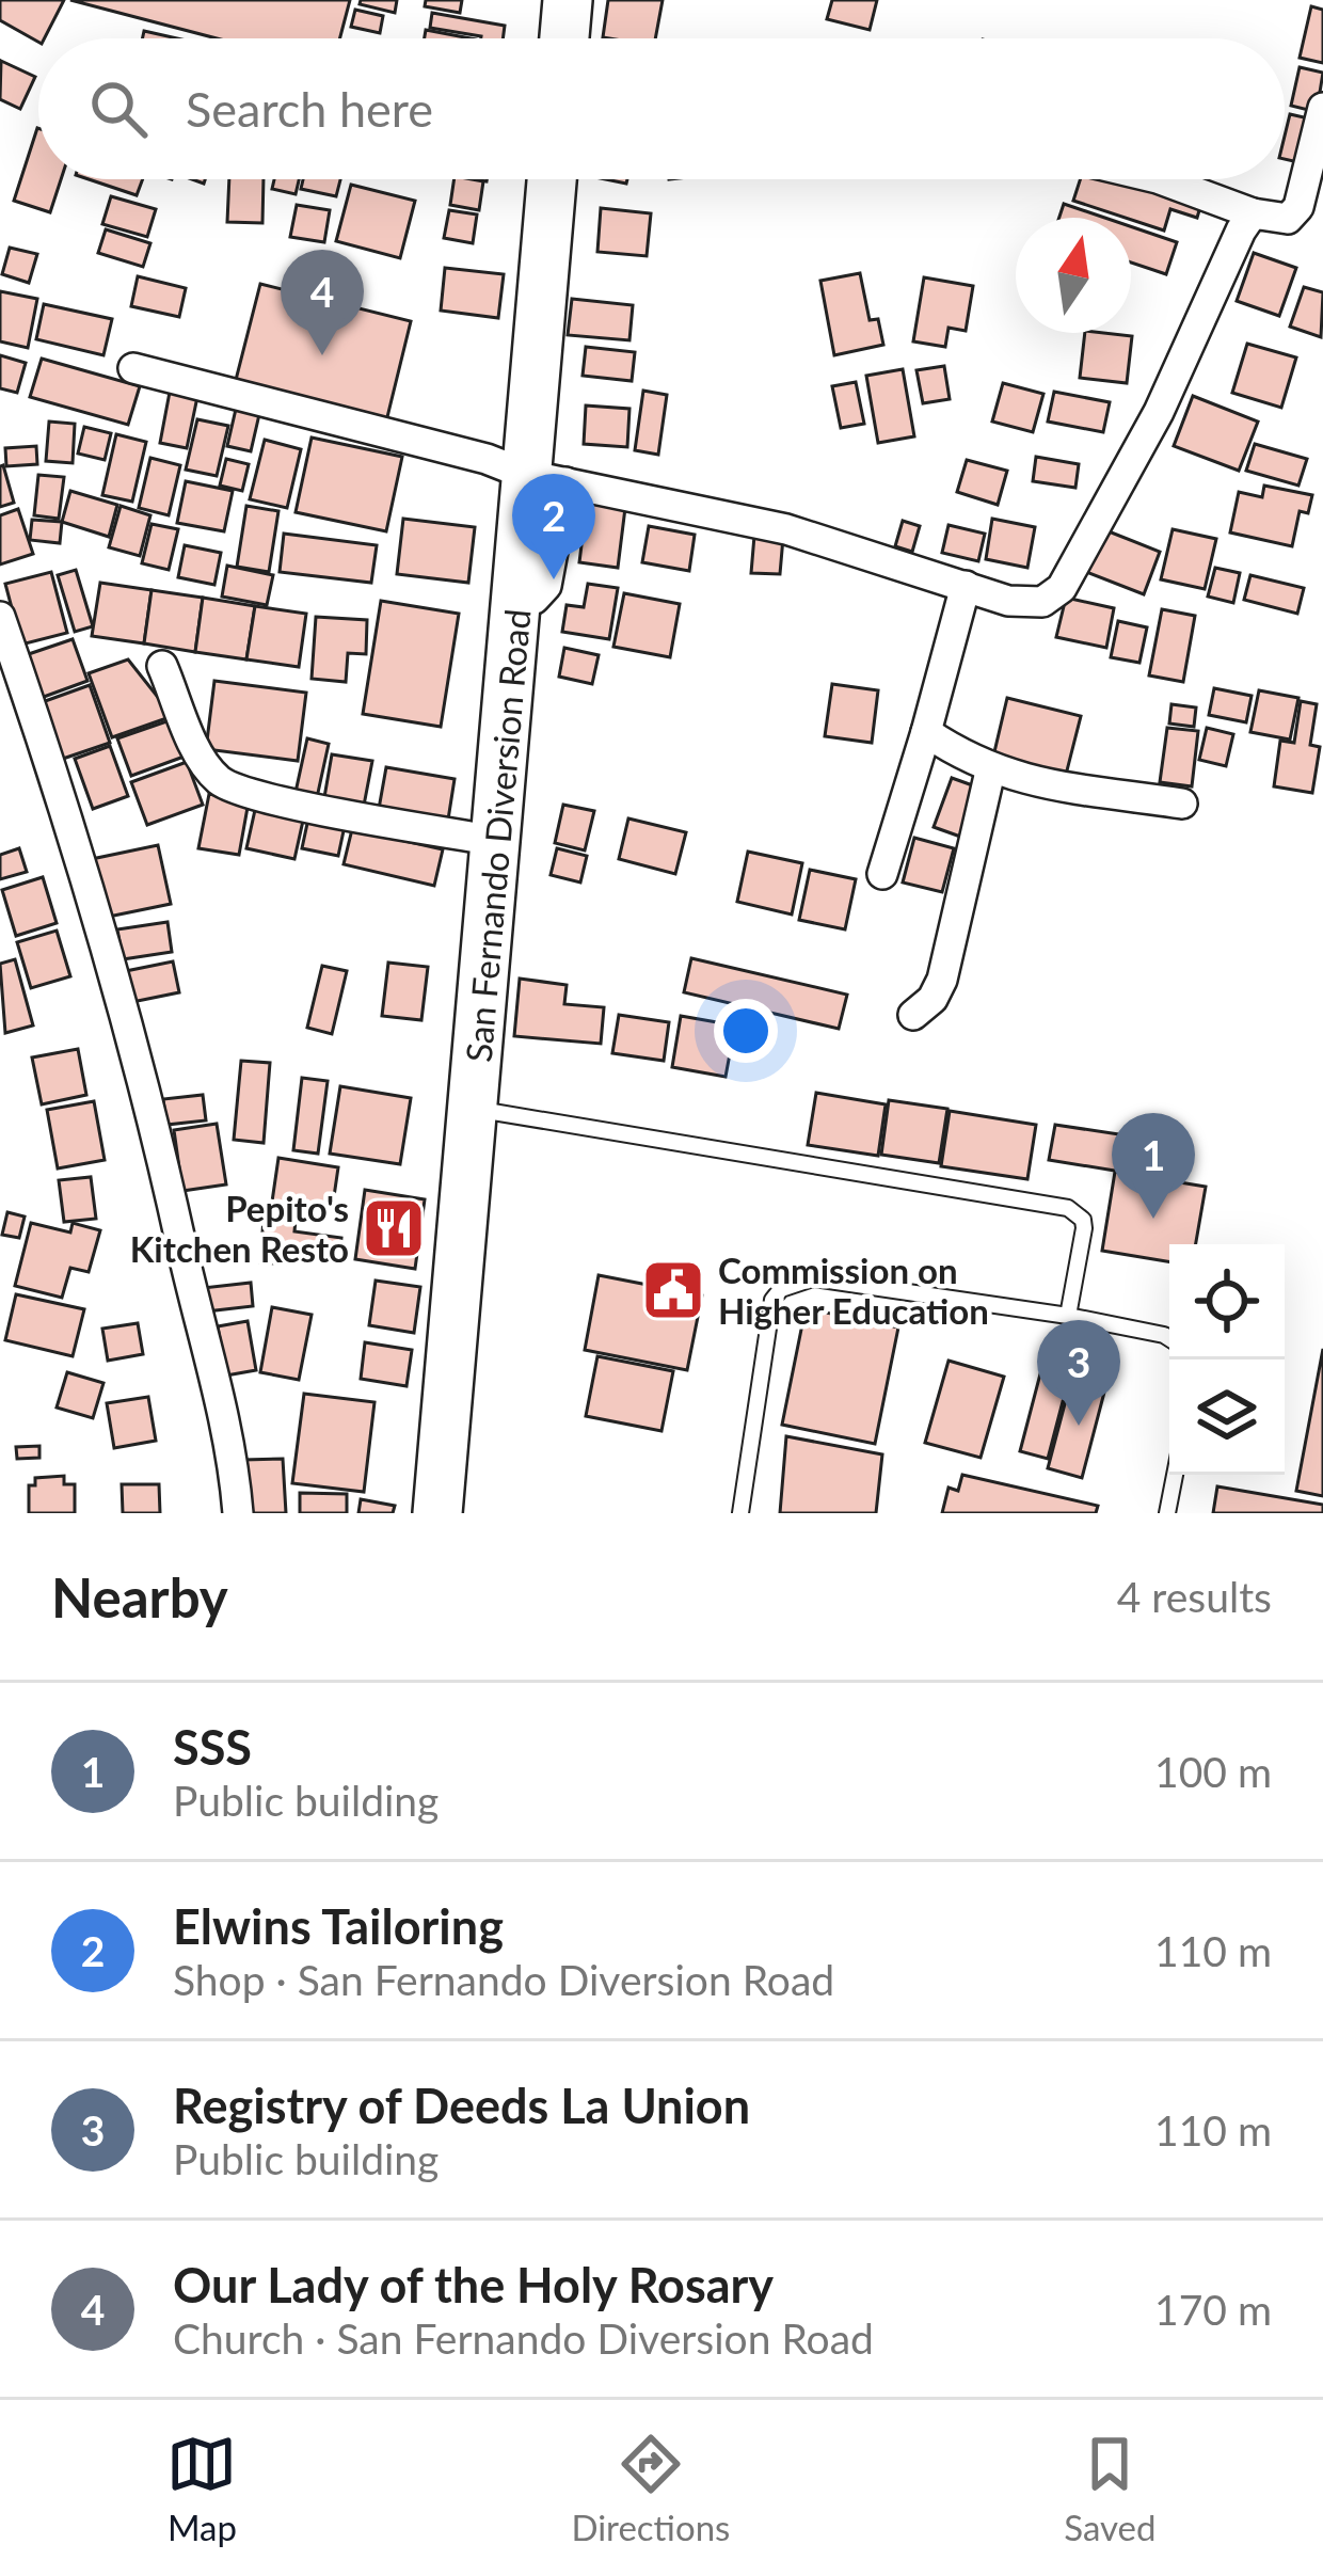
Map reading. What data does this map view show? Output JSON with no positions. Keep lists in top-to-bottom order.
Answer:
{
  "streets": {
    "highway": ["San Fernando Diversion Road"]
  },
  "places": {
    "restaurant": ["Pepito's Kitchen Resto"],
    "public building": ["Commission on Higher Education"]
  },
  "north": "top",
  "page": {
    "search": "Search here",
    "pins": [
      "4",
      "2",
      "1",
      "3"
    ],
    "heading": ["Nearby", "4 results"],
    "list": [
      {
        "mark": "1",
        "name": "SSS",
        "note": "Public building",
        "value": "100 m"
      },
      {
        "mark": "2",
        "name": "Elwins Tailoring",
        "note": "Shop · San Fernando Diversion Road",
        "value": "110 m"
      },
      {
        "mark": "3",
        "name": "Registry of Deeds La Union",
        "note": "Public building",
        "value": "110 m"
      },
      {
        "mark": "4",
        "name": "Our Lady of the Holy Rosary",
        "note": "Church · San Fernando Diversion Road",
        "value": "170 m"
      }
    ],
    "nav": ["Map", "Directions", "Saved"]
  }
}
